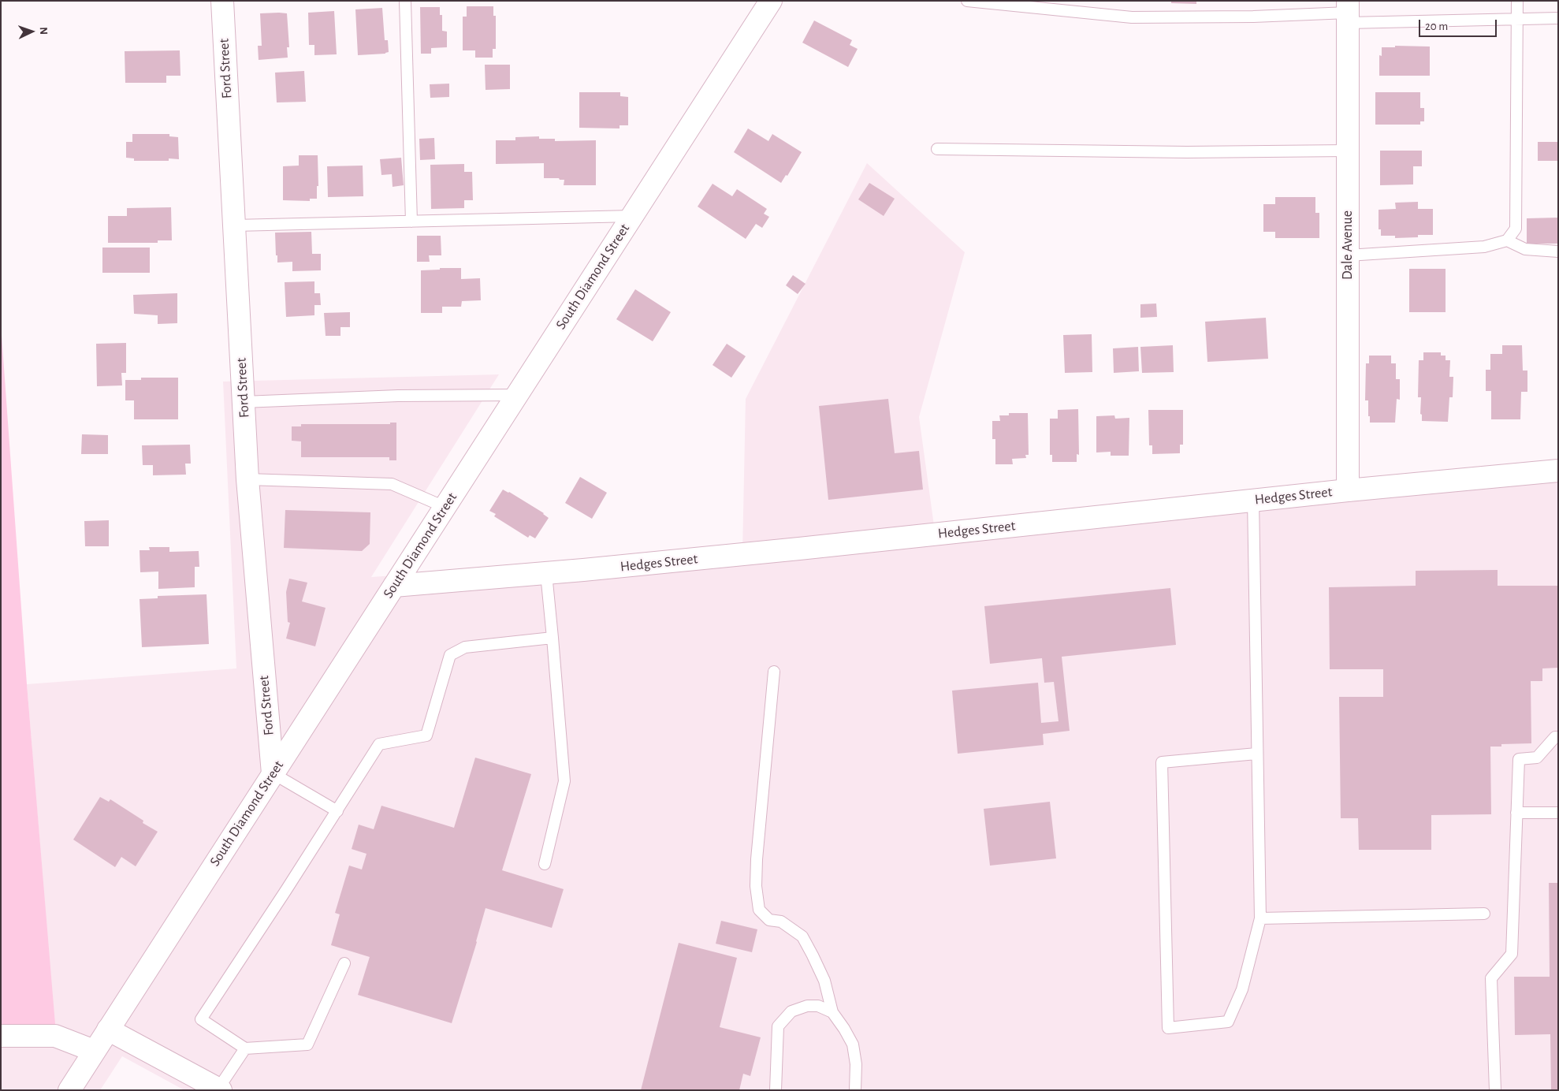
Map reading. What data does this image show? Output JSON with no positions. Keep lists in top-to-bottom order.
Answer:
{
  "streets": {
    "street": [
      "Ford Street",
      "Dale Avenue",
      "South Diamond Street",
      "Hedges Street"
    ]
  },
  "crossings": [
    ["Ford Street", "South Diamond Street"],
    ["Dale Avenue", "Hedges Street"],
    ["South Diamond Street", "Hedges Street"]
  ],
  "scale_bar": "20 m",
  "north": "right"
}
